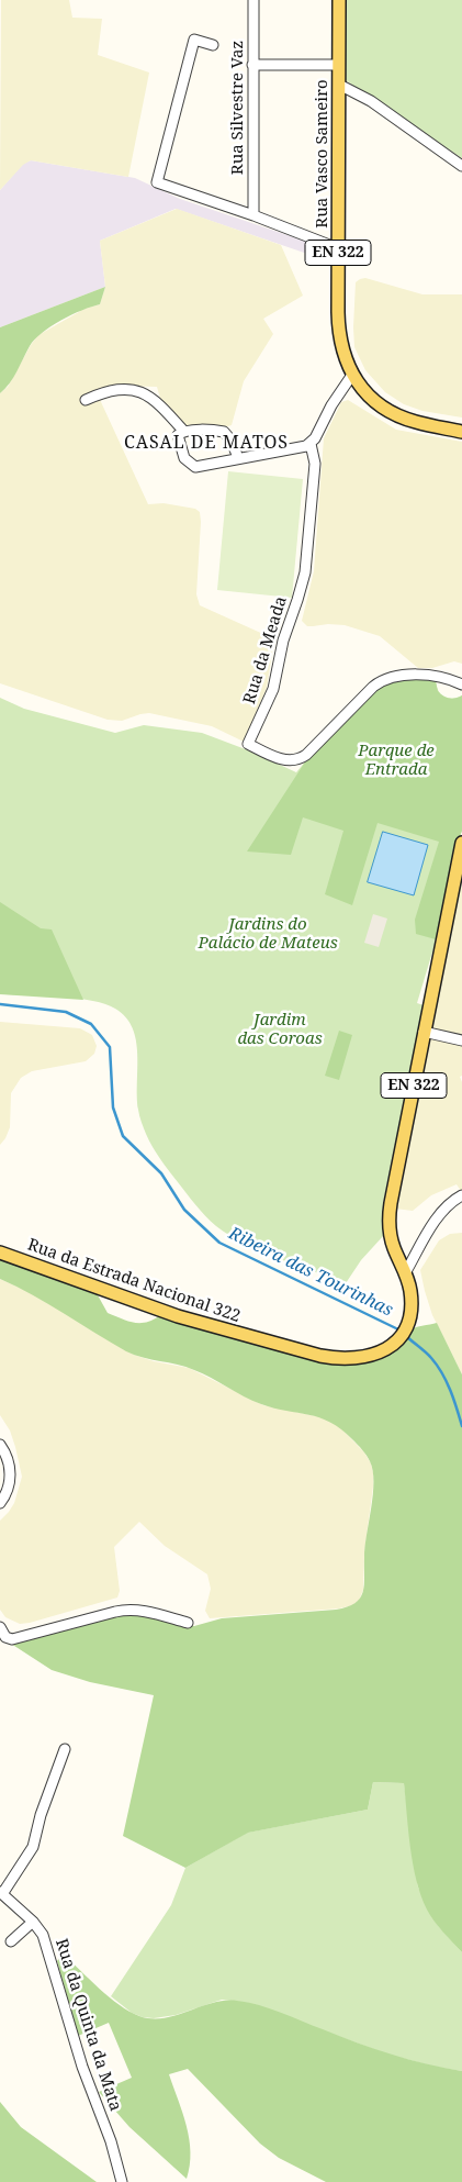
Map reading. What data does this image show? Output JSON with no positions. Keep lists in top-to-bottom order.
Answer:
{
  "streets": {
    "main road": ["Rua Vasco Sameiro", "EN 322", "Rua da Estrada Nacional 322"],
    "street": ["Rua Silvestre Vaz", "Rua da Meada", "Rua da Quinta da Mata"]
  },
  "districts": ["CASAL DE MATOS"],
  "water": ["Ribeira das Tourinhas"],
  "parks": ["Parque de Entrada", "Jardins do Palácio de Mateus", "Jardim das Coroas"]
}
